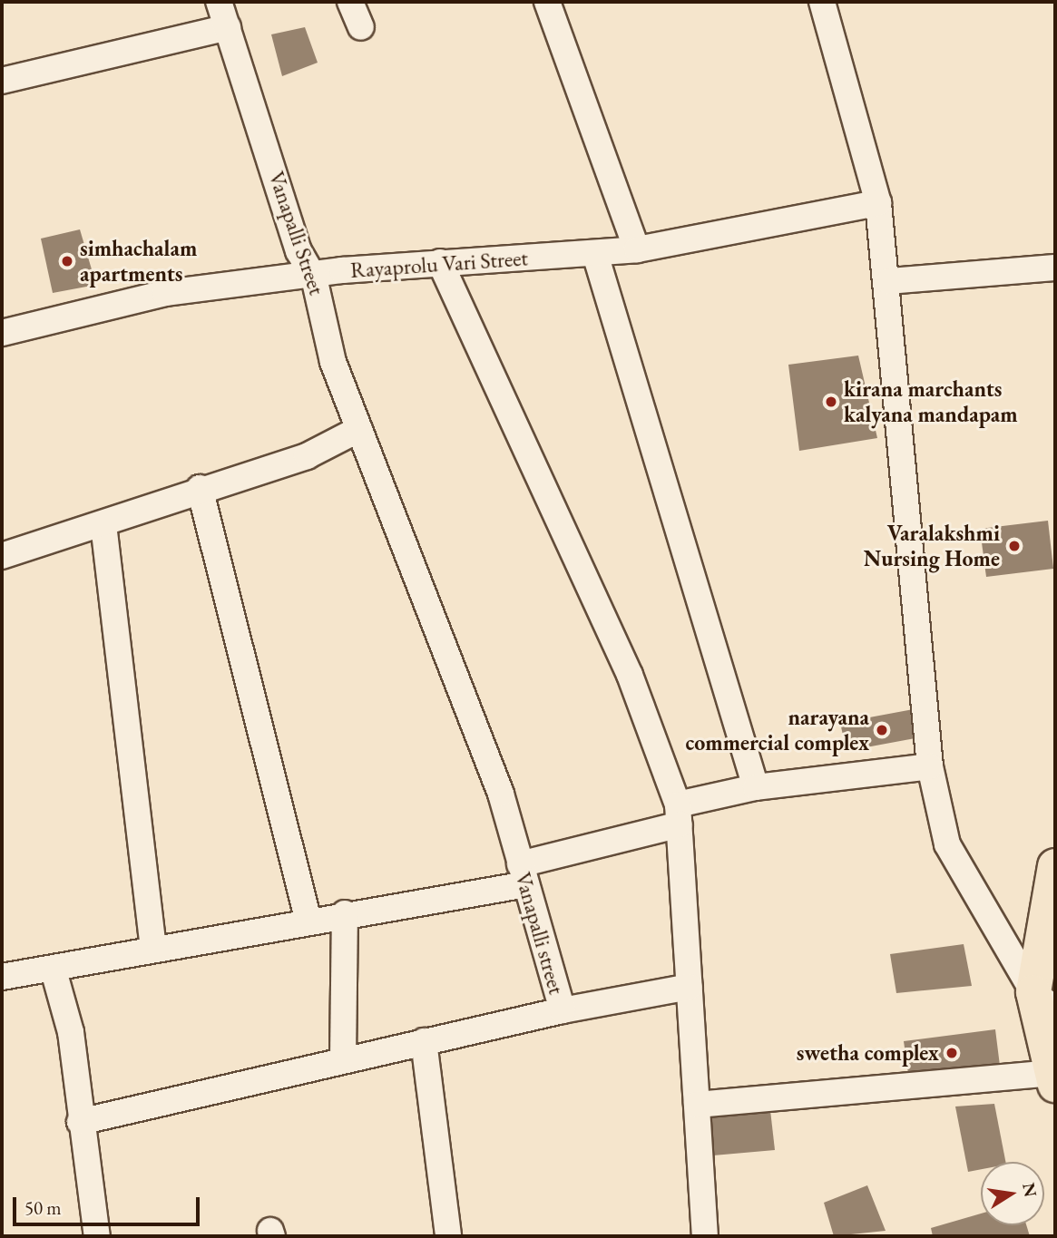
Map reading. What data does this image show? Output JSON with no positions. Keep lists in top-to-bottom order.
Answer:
{
  "streets": {
    "street": ["Vanapalli Street", "Rayaprolu Vari Street", "Vanapalli street"]
  },
  "crossings": [
    ["Vanapalli Street", "Rayaprolu Vari Street"],
    ["Vanapalli Street", "Vanapalli street"]
  ],
  "places": [
    "simhachalam apartments",
    "kirana marchants kalyana mandapam",
    "Varalakshmi Nursing Home",
    "narayana commercial complex",
    "swetha complex"
  ],
  "scale_bar": "50 m",
  "north": "right"
}
